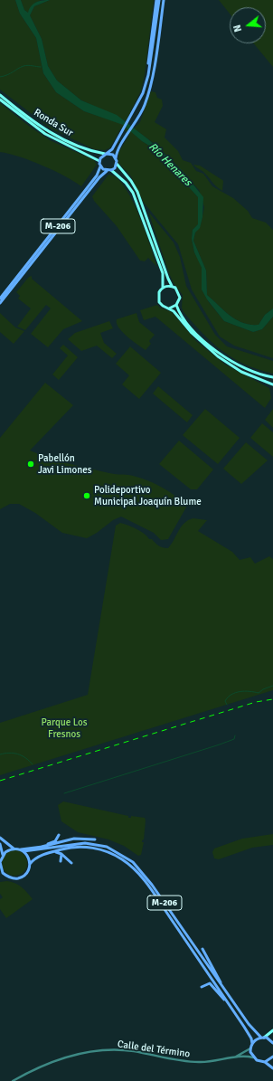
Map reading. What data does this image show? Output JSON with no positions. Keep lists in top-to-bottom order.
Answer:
{
  "streets": {
    "main road": ["Ronda Sur", "M-206"],
    "street": ["Calle del Término"]
  },
  "crossings": [
    ["Ronda Sur", "M-206"]
  ],
  "water": ["Río Henares"],
  "parks": ["Parque Los Fresnos"],
  "places": ["Pabellón Javi Limones", "Polideportivo Municipal Joaquín Blume"],
  "north": "left"
}
